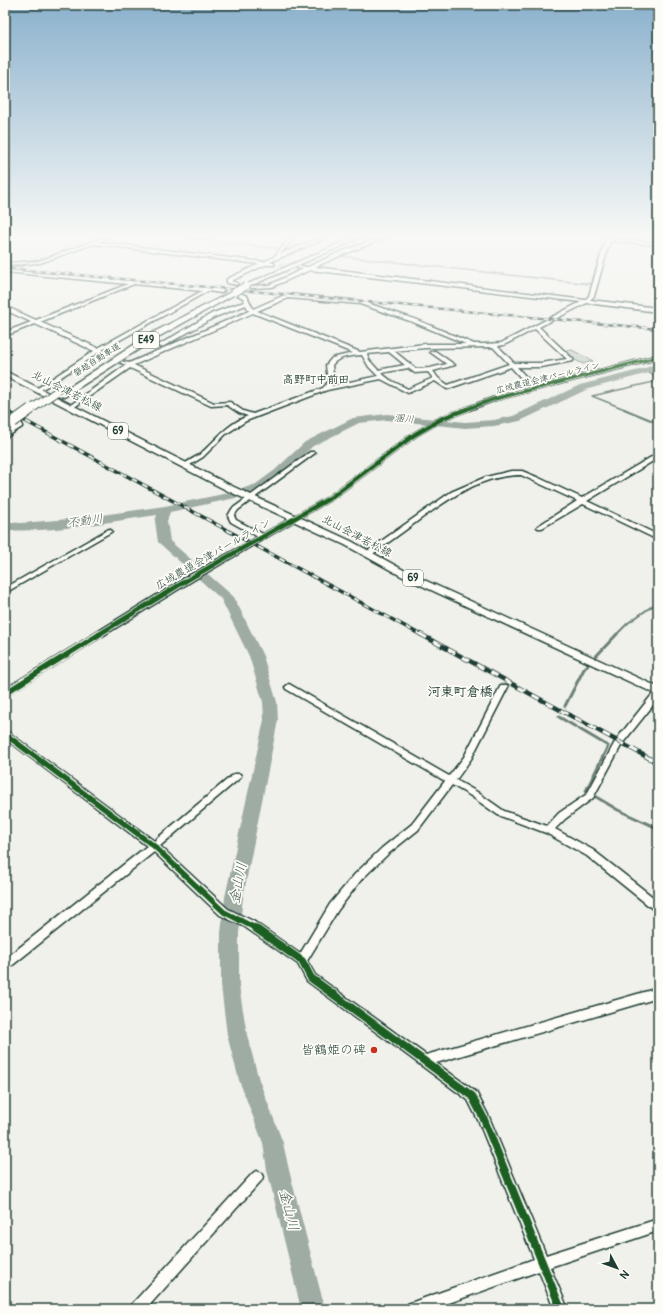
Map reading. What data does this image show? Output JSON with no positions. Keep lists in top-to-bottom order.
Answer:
{
  "streets": {
    "highway": ["E49", "磐越自動車道"],
    "main road": ["北山会津若松線", "69"],
    "street": ["広域農道会津パールライン"]
  },
  "crossings": [
    ["広域農道会津パールライン", "北山会津若松線"]
  ],
  "districts": ["高野町中前田", "河東町倉橋"],
  "water": ["溷川", "不動川", "金山川"],
  "places": ["皆鶴姫の碑"],
  "north": "bottom right"
}
